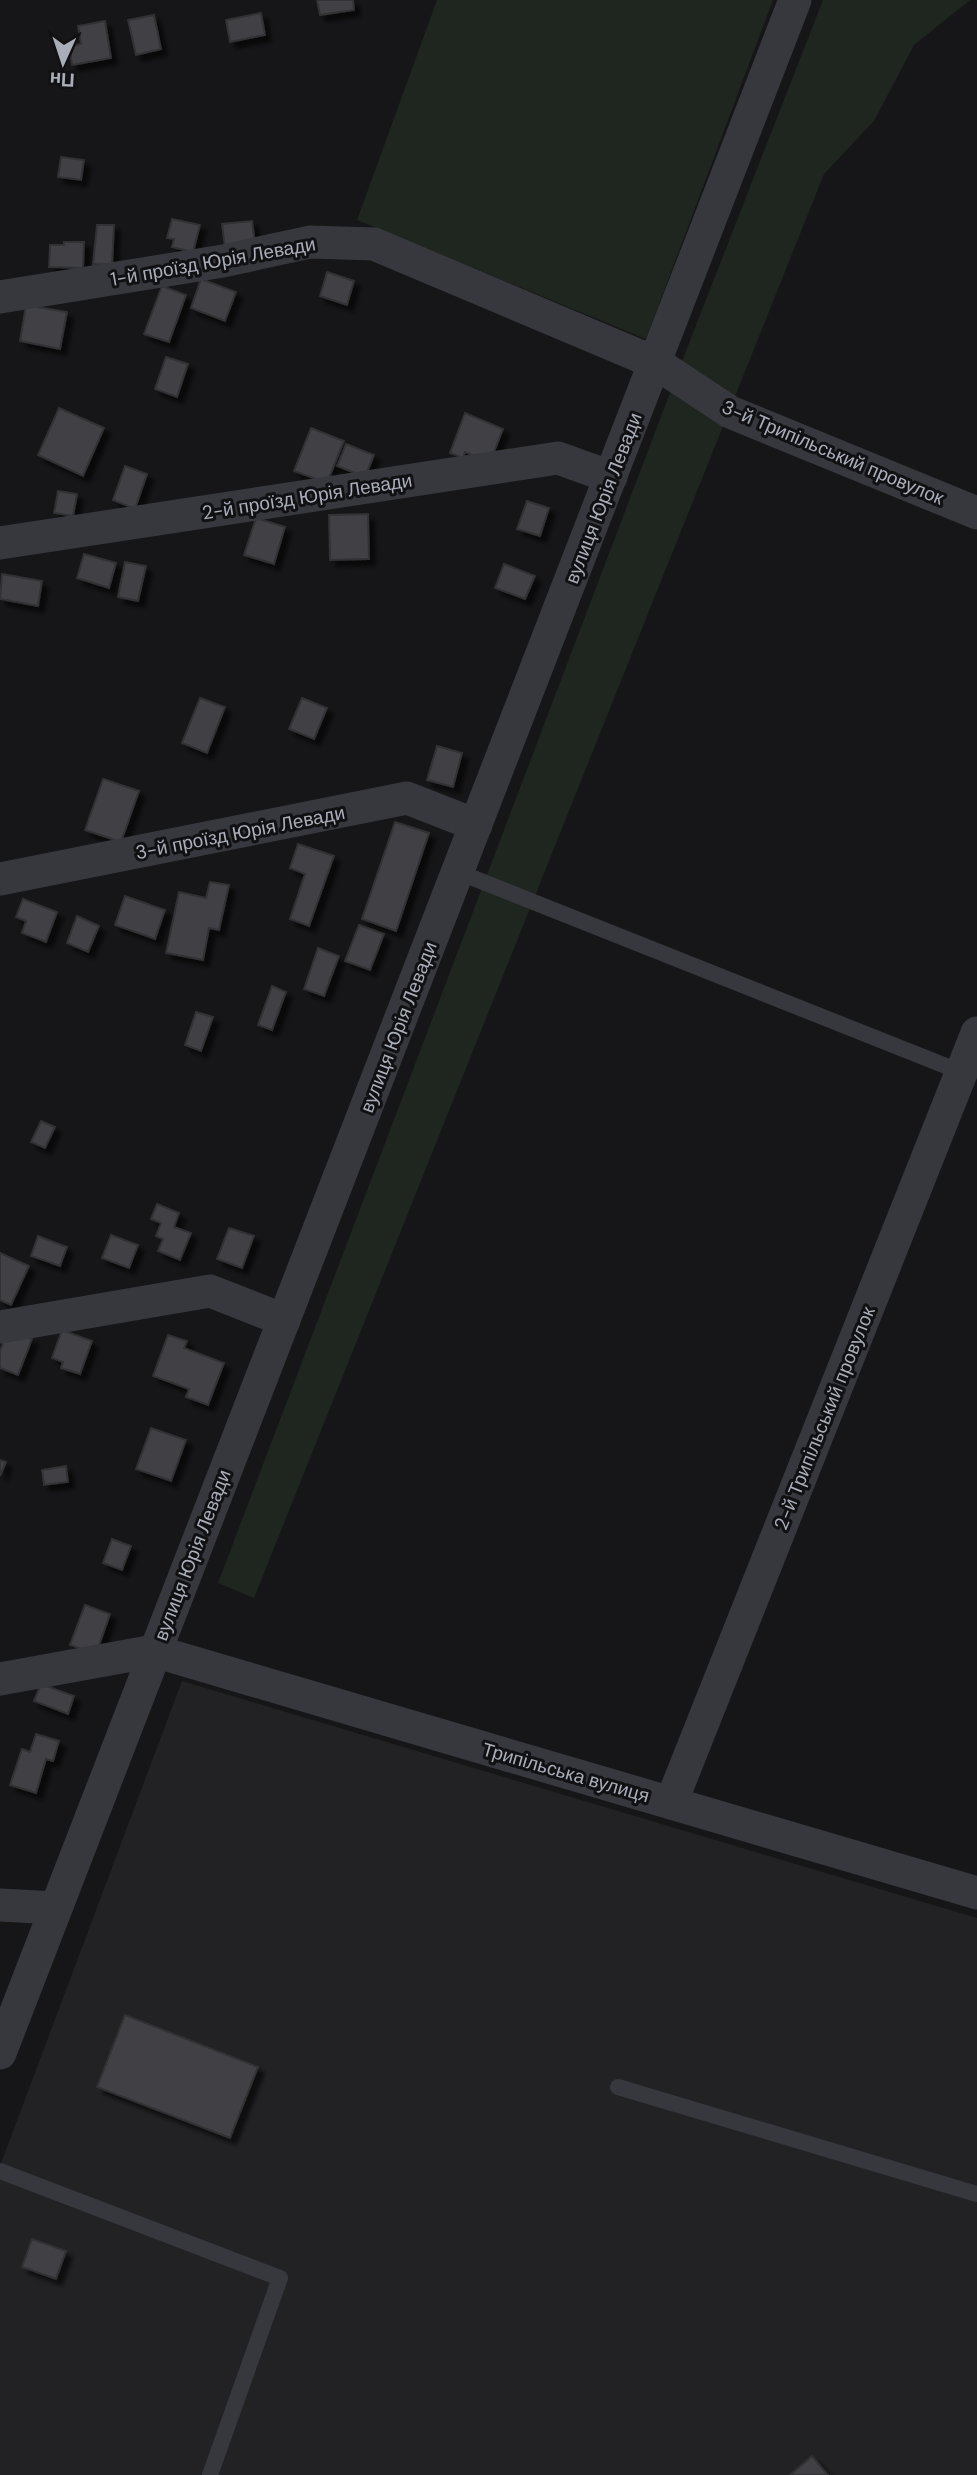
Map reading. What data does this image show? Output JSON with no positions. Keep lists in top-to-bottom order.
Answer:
{
  "streets": {
    "street": [
      "1-й проїзд Юрія Левади",
      "3-й Трипільський провулок",
      "2-й проїзд Юрія Левади",
      "вулиця Юрія Левади",
      "3-й проїзд Юрія Левади",
      "2-й Трипільський провулок",
      "Трипільська вулиця"
    ]
  },
  "crossings": [
    ["1-й проїзд Юрія Левади", "3-й Трипільський провулок"],
    ["1-й проїзд Юрія Левади", "вулиця Юрія Левади"],
    ["3-й Трипільський провулок", "вулиця Юрія Левади"],
    ["2-й проїзд Юрія Левади", "вулиця Юрія Левади"],
    ["вулиця Юрія Левади", "3-й проїзд Юрія Левади"],
    ["вулиця Юрія Левади", "Трипільська вулиця"],
    ["2-й Трипільський провулок", "Трипільська вулиця"]
  ],
  "north": "bottom"
}
